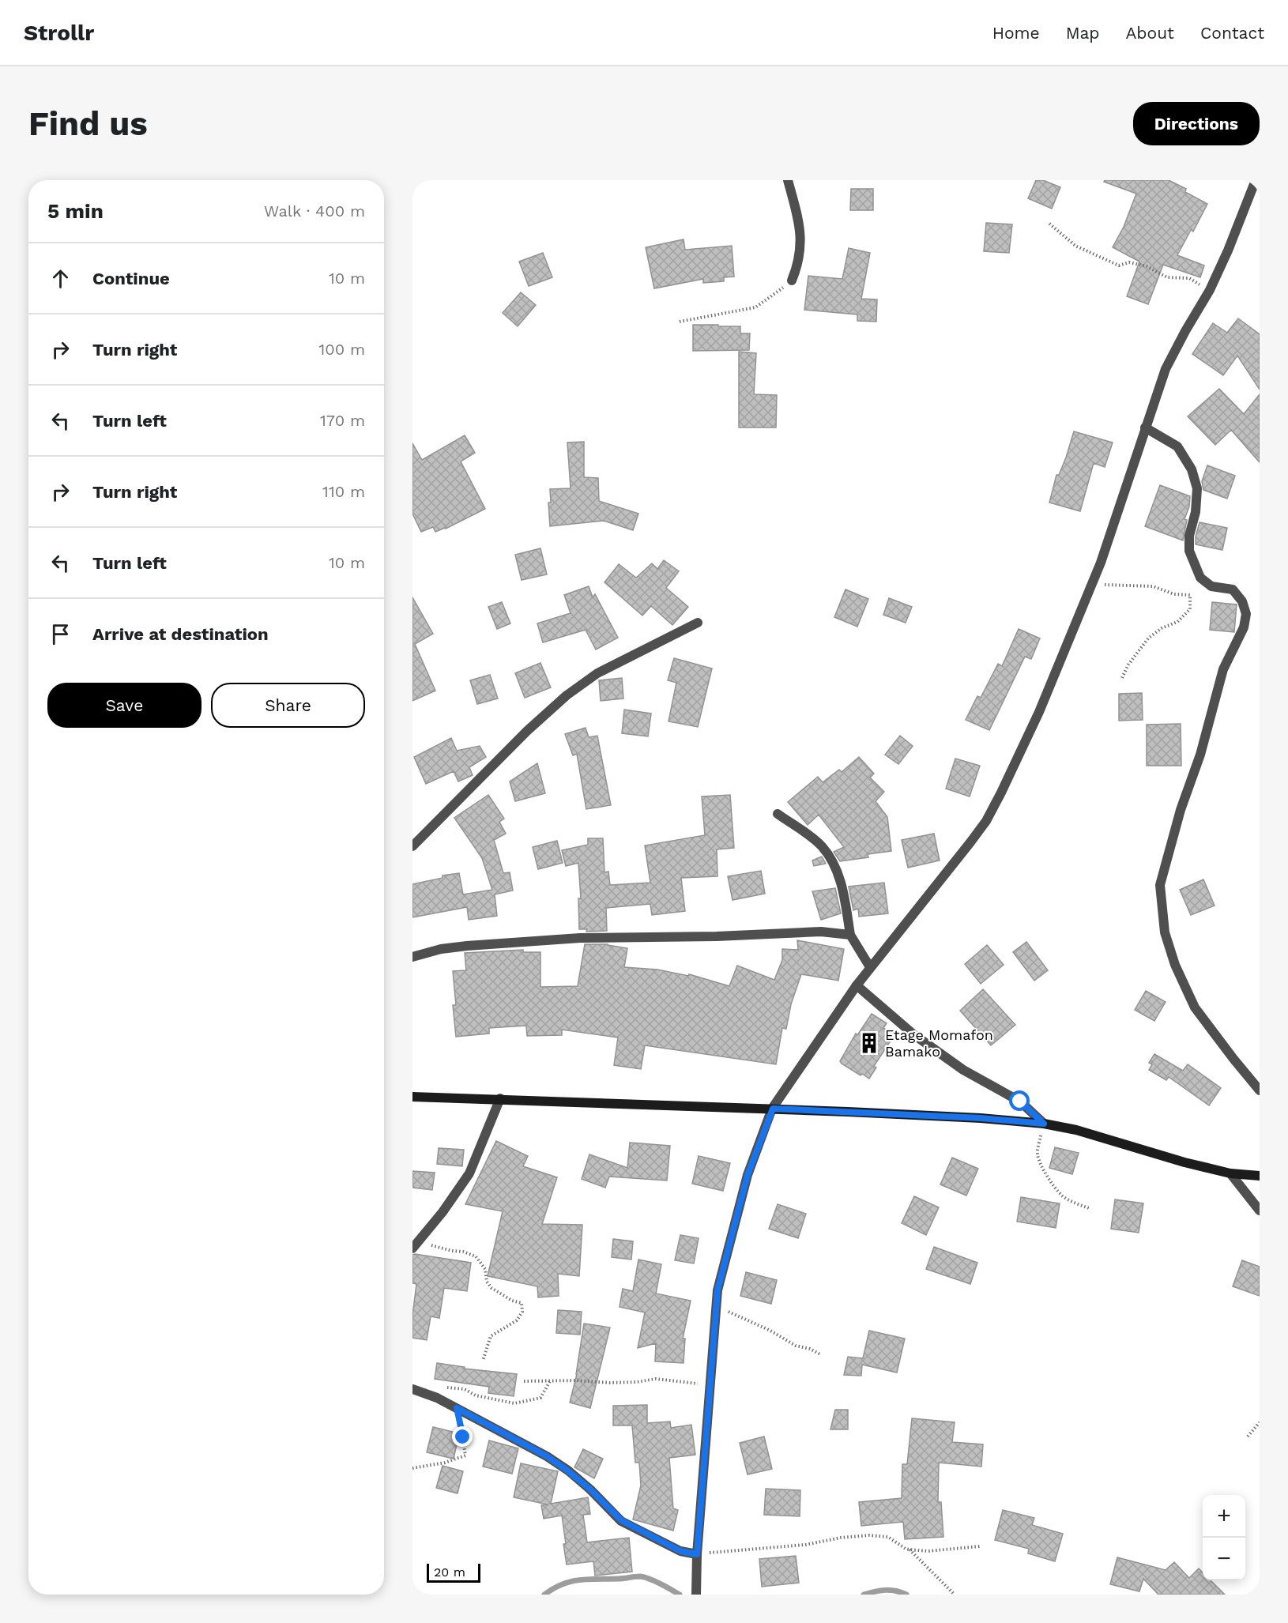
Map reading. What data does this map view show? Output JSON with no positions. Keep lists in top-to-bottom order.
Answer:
{
  "places": {
    "building": ["Etage Momafon Bamako"]
  },
  "scale_bar": "20 m",
  "page": {
    "header": "Strollr",
    "nav": [
      "Home",
      "Map",
      "About",
      "Contact"
    ],
    "buttons": [
      "Directions",
      ["Save", "Share"]
    ],
    "title": "Find us",
    "heading": ["5 min", "Walk · 400 m"],
    "list": [
      ["Continue", "10 m"],
      ["Turn right", "100 m"],
      ["Turn left", "170 m"],
      ["Turn right", "110 m"],
      ["Turn left", "10 m"],
      "Arrive at destination"
    ],
    "map_buttons": ["+", "−"],
    "scale": "20 m"
  }
}
